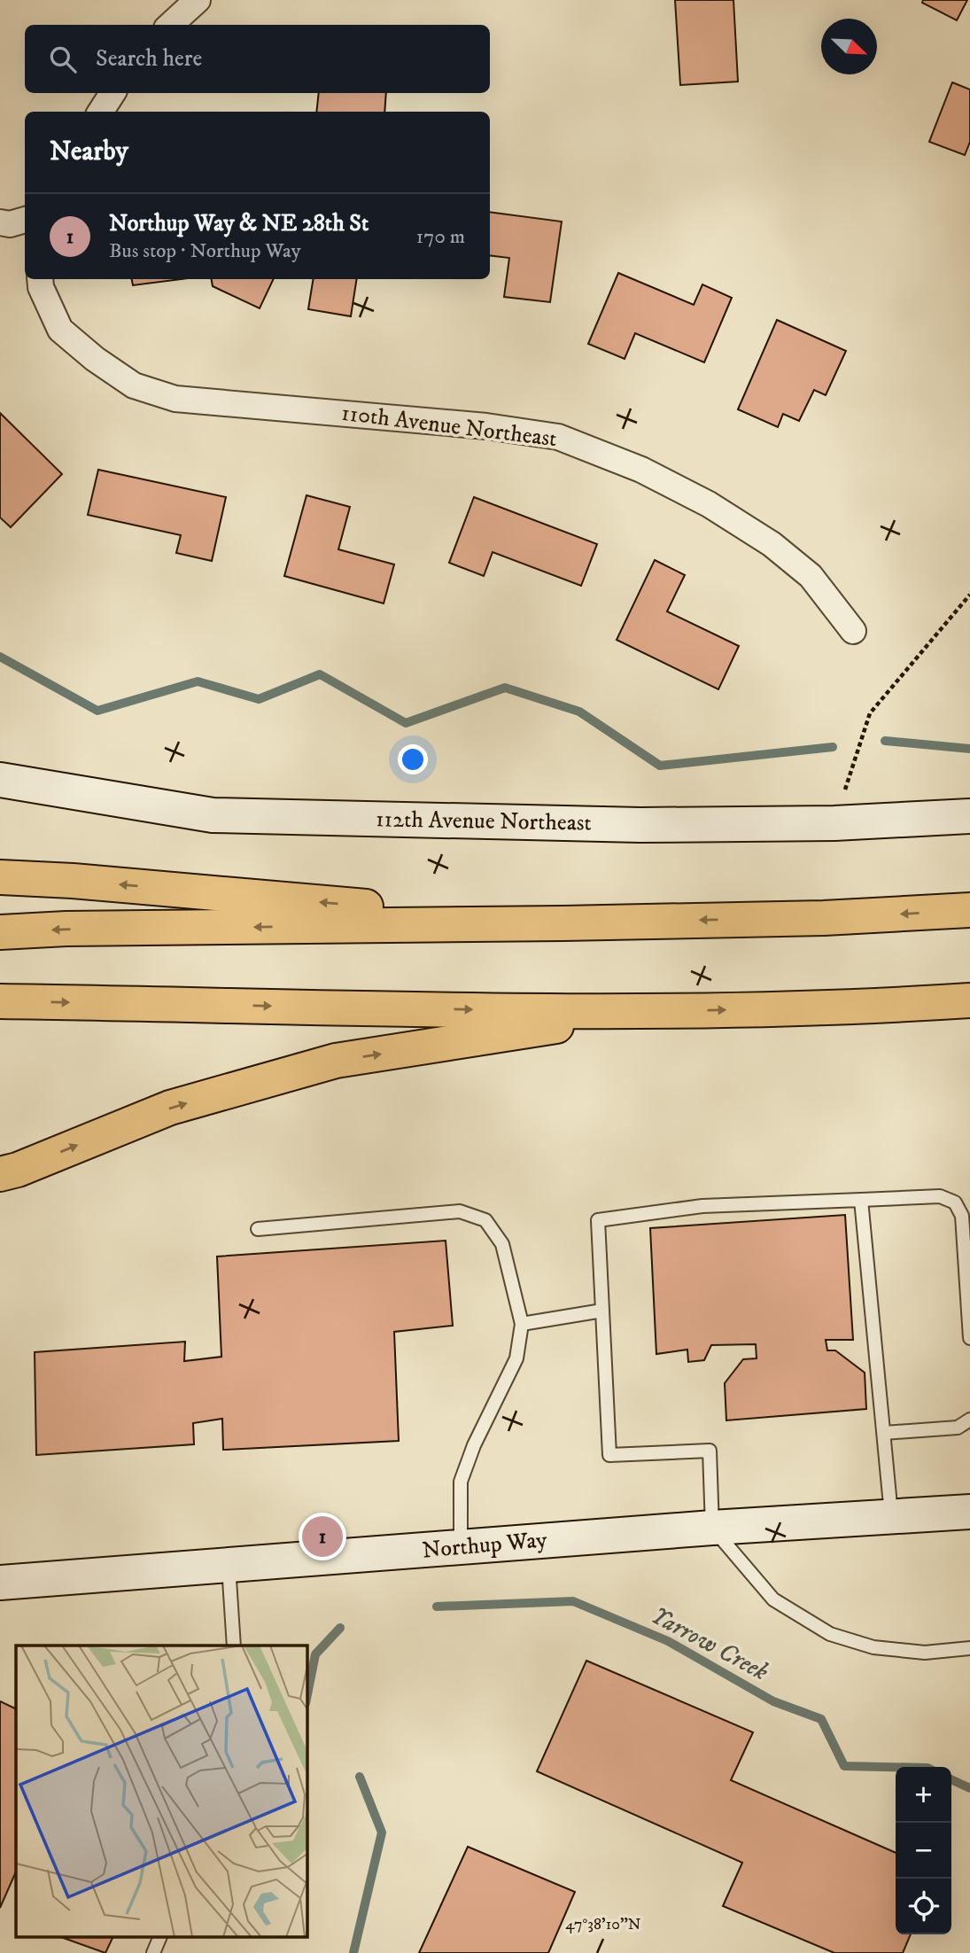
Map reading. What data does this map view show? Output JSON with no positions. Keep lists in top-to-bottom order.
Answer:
{
  "streets": {
    "main road": ["112th Avenue Northeast", "Northup Way"],
    "street": ["110th Avenue Northeast"]
  },
  "water": ["Yarrow Creek"],
  "north": "bottom right",
  "page": {
    "search": "Search here",
    "heading": "Nearby",
    "list": [
      {
        "mark": "1",
        "name": "Northup Way & NE 28th St",
        "note": "Bus stop · Northup Way",
        "value": "170 m"
      }
    ],
    "pins": "1",
    "map_buttons": ["+", "−"]
  },
  "coordinates": ["47°38'10\"N"]
}
